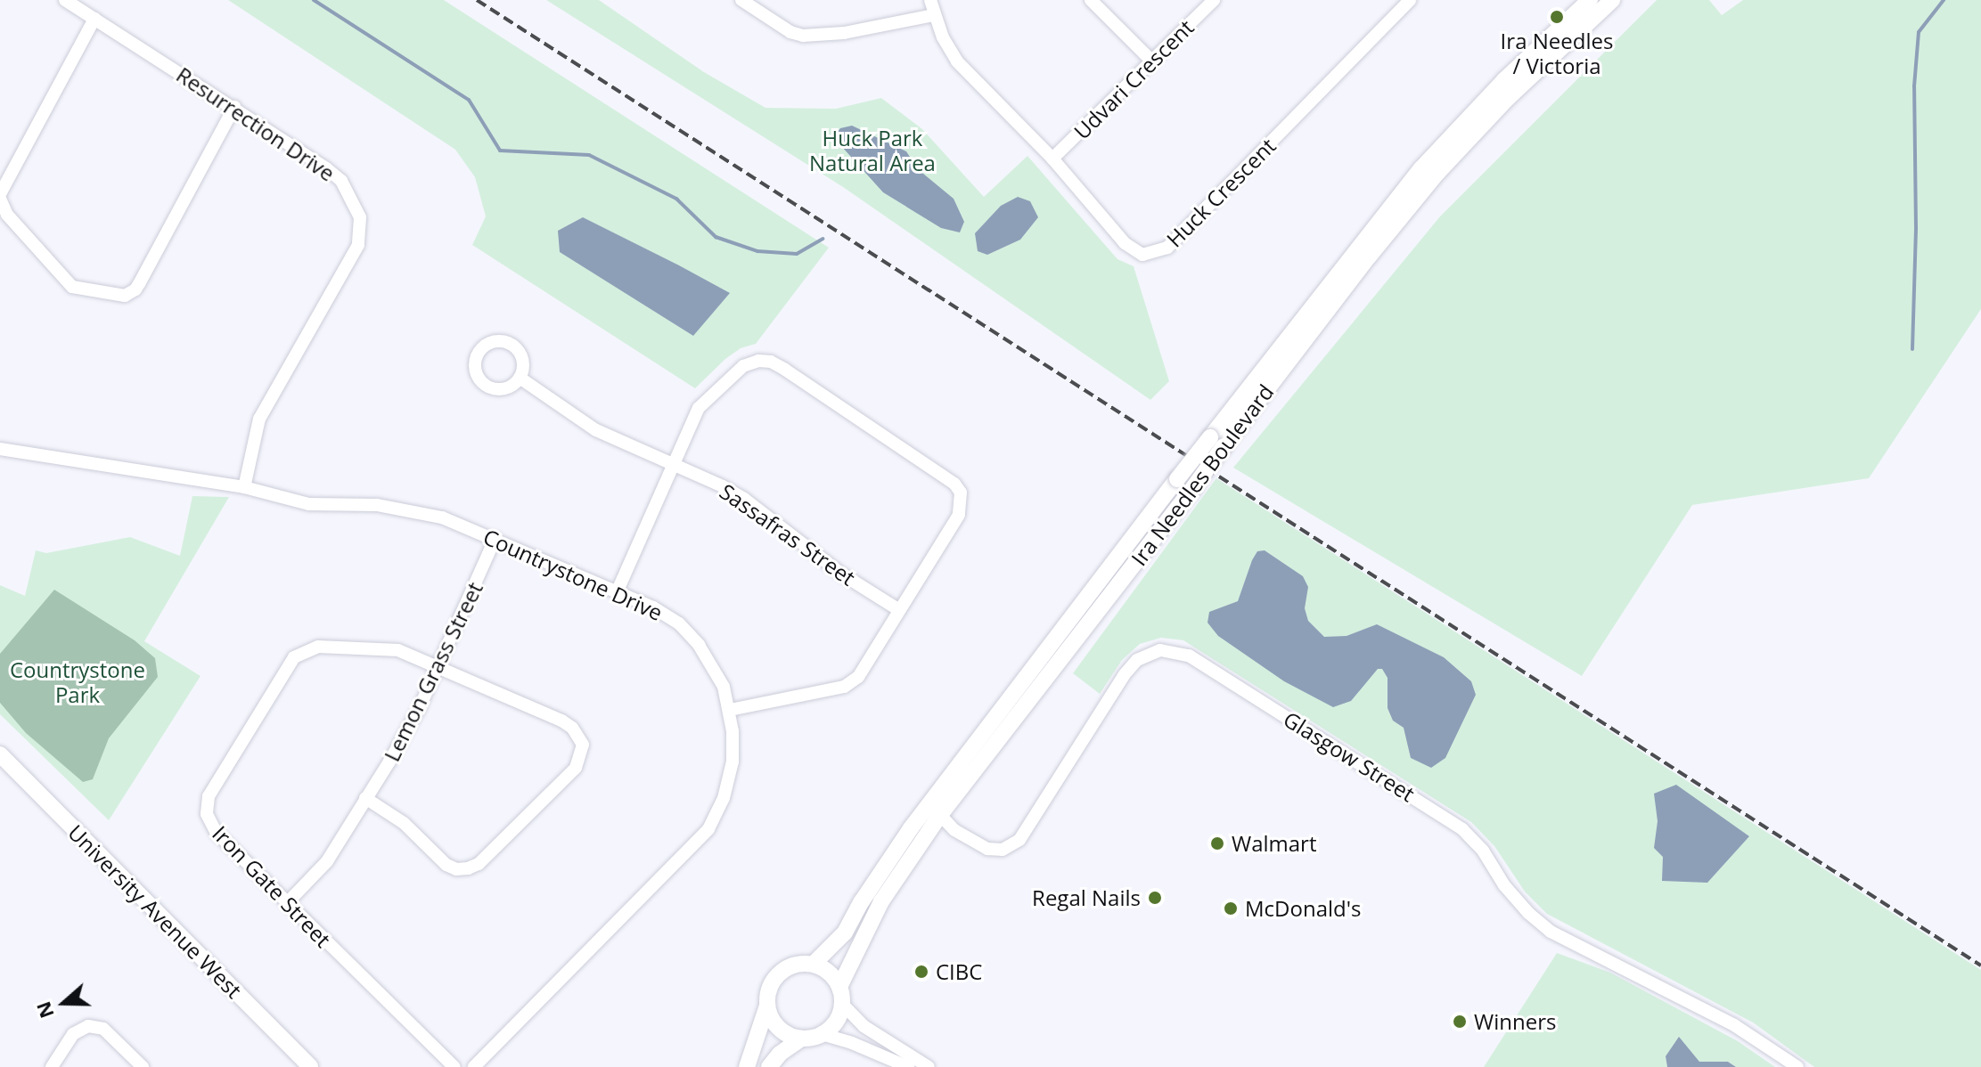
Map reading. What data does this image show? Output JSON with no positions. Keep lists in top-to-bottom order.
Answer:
{
  "streets": {
    "main road": ["Ira Needles Boulevard", "University Avenue West"],
    "street": [
      "Udvari Crescent",
      "Resurrection Drive",
      "Huck Crescent",
      "Sassafras Street",
      "Countrystone Drive",
      "Lemon Grass Street",
      "Glasgow Street",
      "Iron Gate Street"
    ]
  },
  "crossings": [
    ["Udvari Crescent", "Huck Crescent"],
    ["Resurrection Drive", "Countrystone Drive"],
    ["Ira Needles Boulevard", "Glasgow Street"],
    ["Countrystone Drive", "Lemon Grass Street"],
    ["Lemon Grass Street", "Iron Gate Street"]
  ],
  "parks": ["Huck Park Natural Area", "Countrystone Park"],
  "places": [
    "Ira Needles / Victoria",
    "Walmart",
    "Regal Nails",
    "McDonald's",
    "CIBC",
    "Winners"
  ],
  "north": "left"
}
